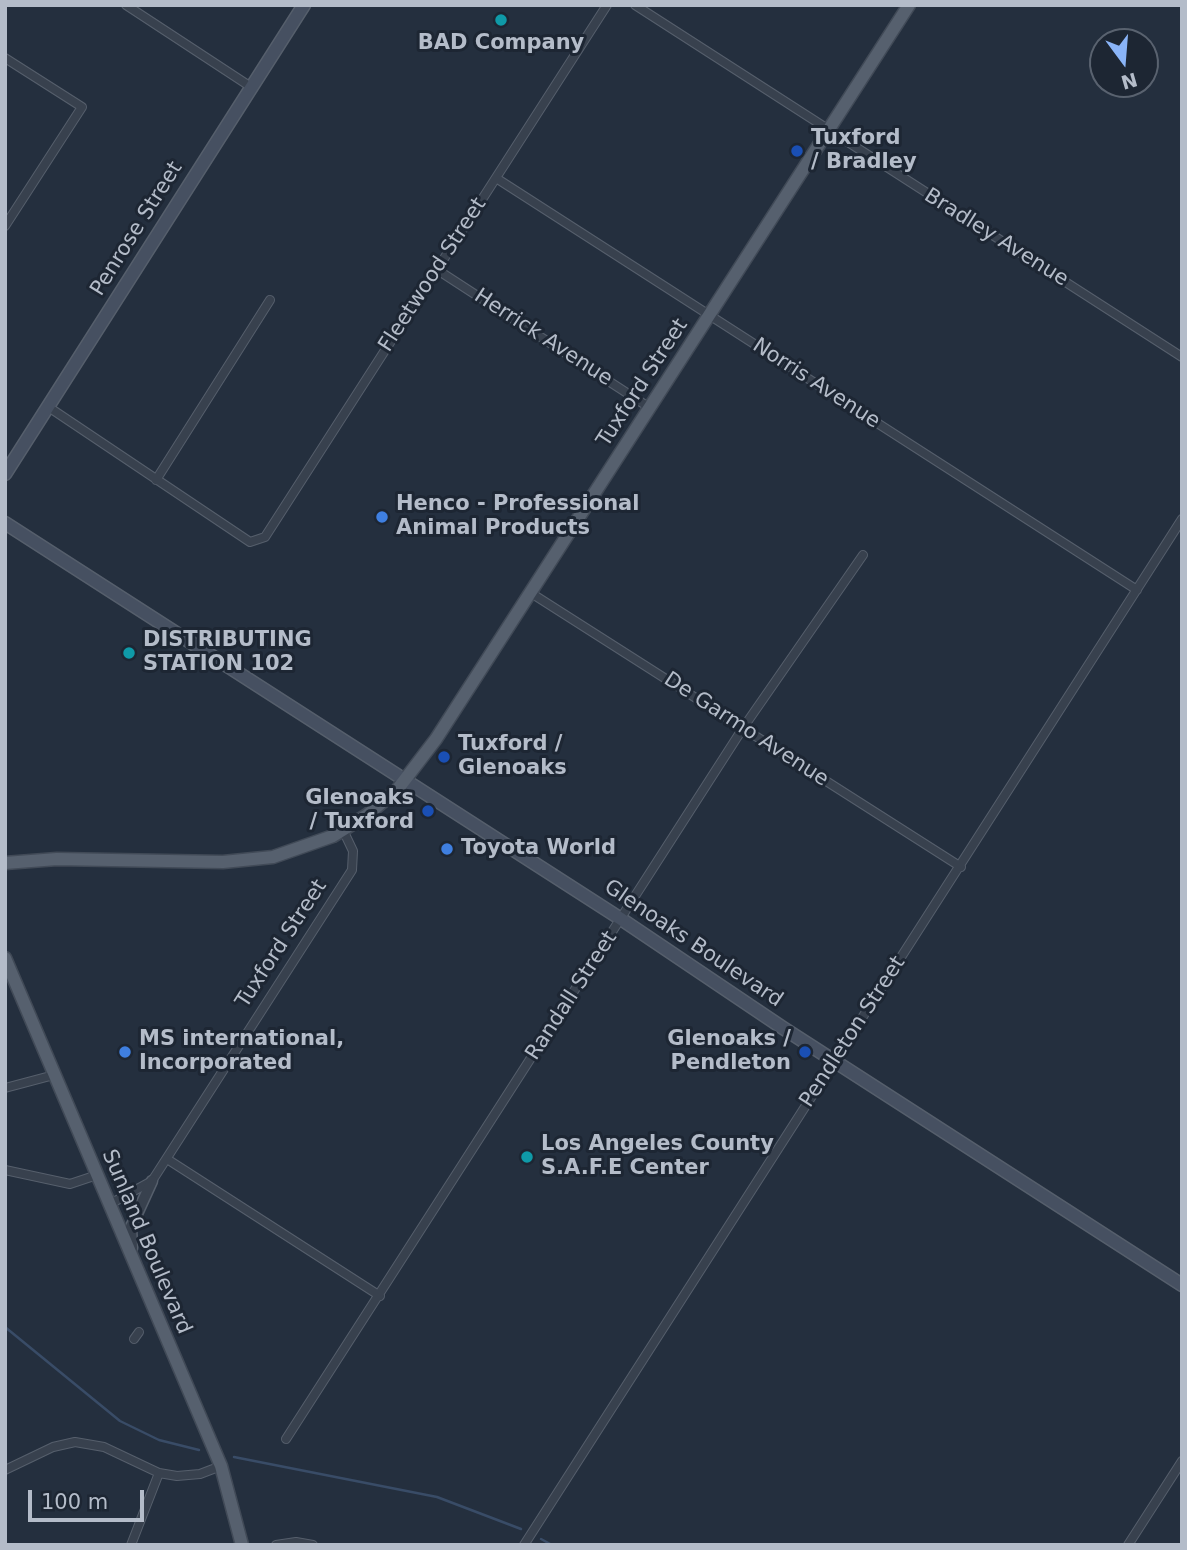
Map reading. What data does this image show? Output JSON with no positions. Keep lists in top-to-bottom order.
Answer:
{
  "streets": {
    "main road": [
      "Penrose Street",
      "Tuxford Street",
      "Glenoaks Boulevard",
      "Sunland Boulevard"
    ],
    "street": [
      "Bradley Avenue",
      "Fleetwood Street",
      "Herrick Avenue",
      "Norris Avenue",
      "De Garmo Avenue",
      "Randall Street",
      "Pendleton Street"
    ]
  },
  "crossings": [
    ["Bradley Avenue", "Tuxford Street"],
    ["Fleetwood Street", "Herrick Avenue"],
    ["Fleetwood Street", "Norris Avenue"],
    ["Herrick Avenue", "Tuxford Street"],
    ["Tuxford Street", "Norris Avenue"],
    ["Tuxford Street", "De Garmo Avenue"],
    ["Tuxford Street", "Glenoaks Boulevard"],
    ["Tuxford Street", "Sunland Boulevard"],
    ["Norris Avenue", "Pendleton Street"],
    ["De Garmo Avenue", "Randall Street"],
    ["De Garmo Avenue", "Pendleton Street"],
    ["Glenoaks Boulevard", "Randall Street"],
    ["Glenoaks Boulevard", "Pendleton Street"]
  ],
  "places": [
    "BAD Company",
    "Tuxford / Bradley",
    "Henco - Professional Animal Products",
    "DISTRIBUTING STATION 102",
    "Tuxford / Glenoaks",
    "Glenoaks / Tuxford",
    "Toyota World",
    "MS international, Incorporated",
    "Glenoaks / Pendleton",
    "Los Angeles County S.A.F.E Center"
  ],
  "scale_bar": "100 m",
  "north": "bottom"
}
